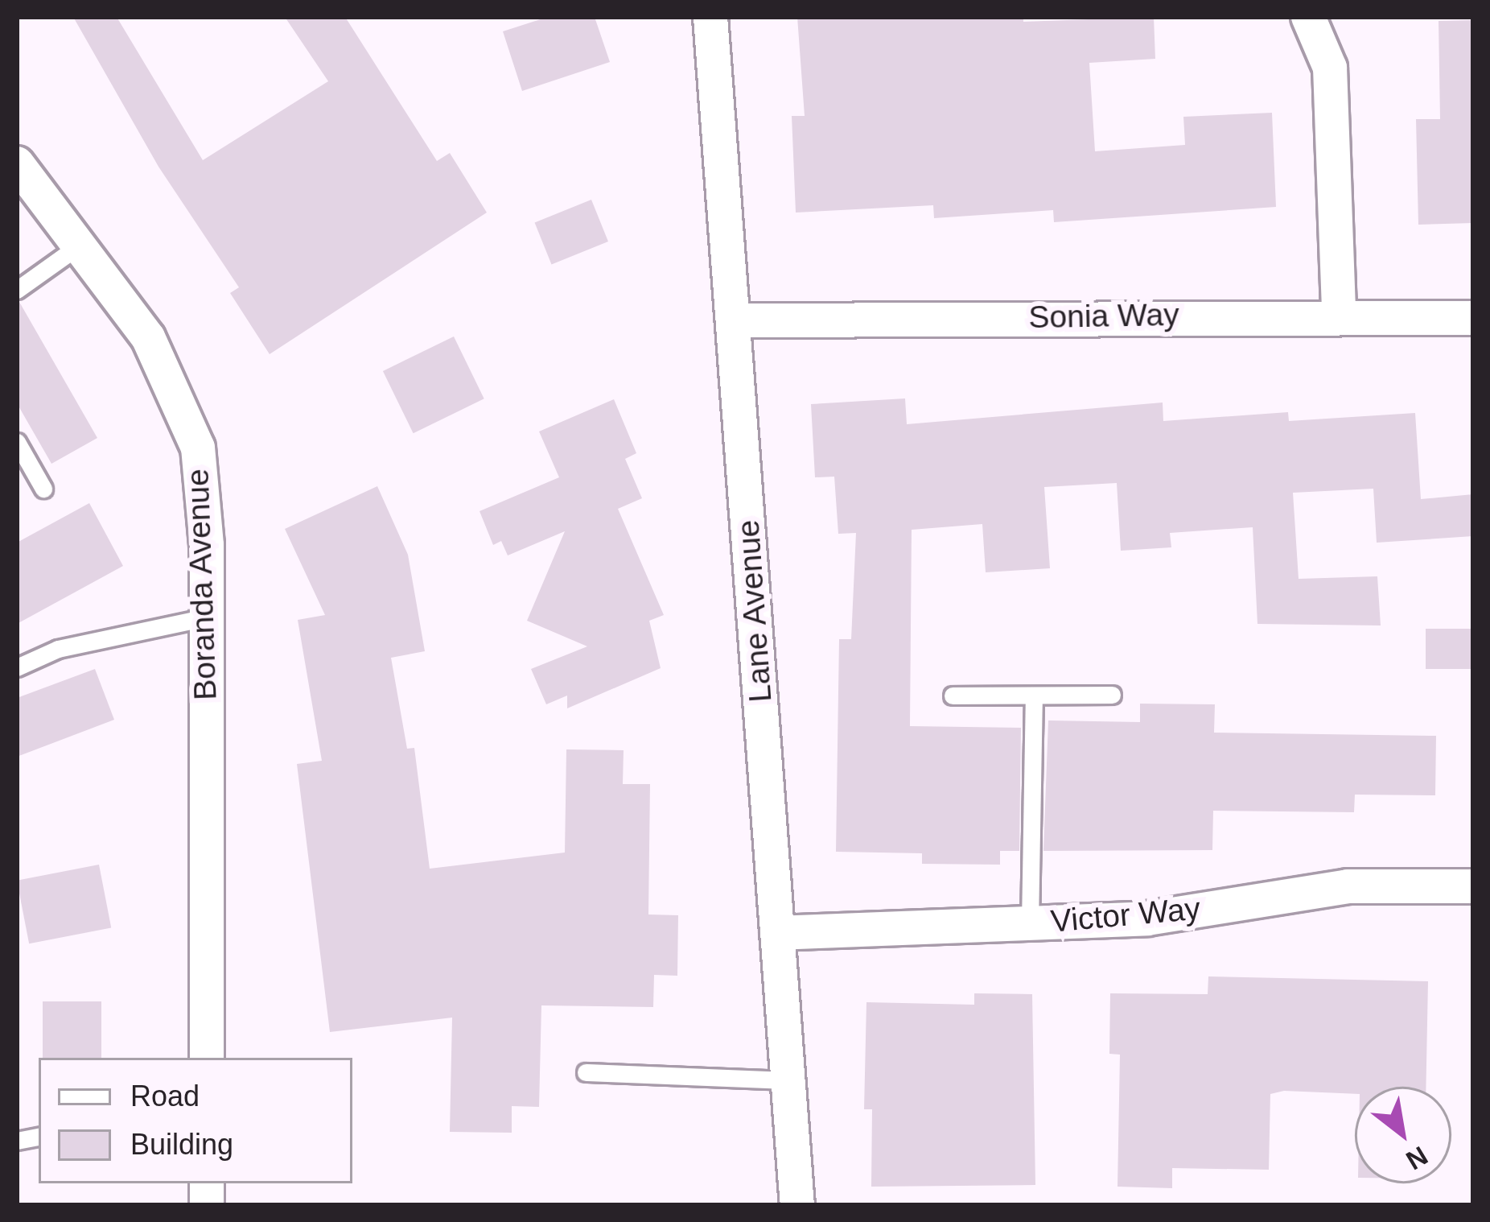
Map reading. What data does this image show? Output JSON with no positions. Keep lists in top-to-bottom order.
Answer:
{
  "streets": {
    "street": [
      "Sonia Way",
      "Boranda Avenue",
      "Lane Avenue",
      "Victor Way"
    ]
  },
  "crossings": [
    ["Sonia Way", "Lane Avenue"],
    ["Lane Avenue", "Victor Way"]
  ],
  "legend": ["Road", "Building"],
  "north": "bottom right"
}
